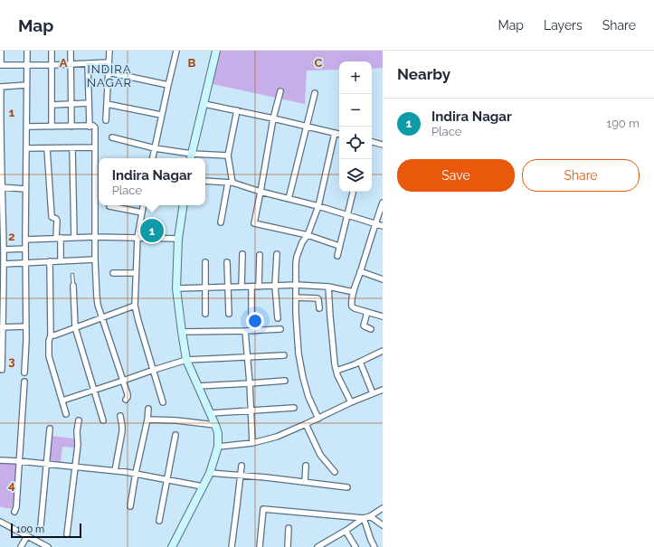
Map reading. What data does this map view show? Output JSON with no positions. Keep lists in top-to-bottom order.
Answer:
{
  "districts": ["INDIRA NAGAR"],
  "scale_bar": "100 m",
  "page": {
    "header": "Map",
    "nav": ["Map", "Layers", "Share"],
    "heading": "Nearby",
    "map_buttons": ["+", "−"],
    "list": [
      {
        "mark": "1",
        "name": "Indira Nagar",
        "note": "Place",
        "value": "190 m"
      }
    ],
    "buttons": ["Save", "Share"],
    "popup": ["Indira Nagar", "Place"],
    "pins": "1",
    "scale": "100 m"
  },
  "grid": {
    "columns": ["A", "B", "C"],
    "rows": [
      "1",
      "2",
      "3",
      "4"
    ]
  }
}
